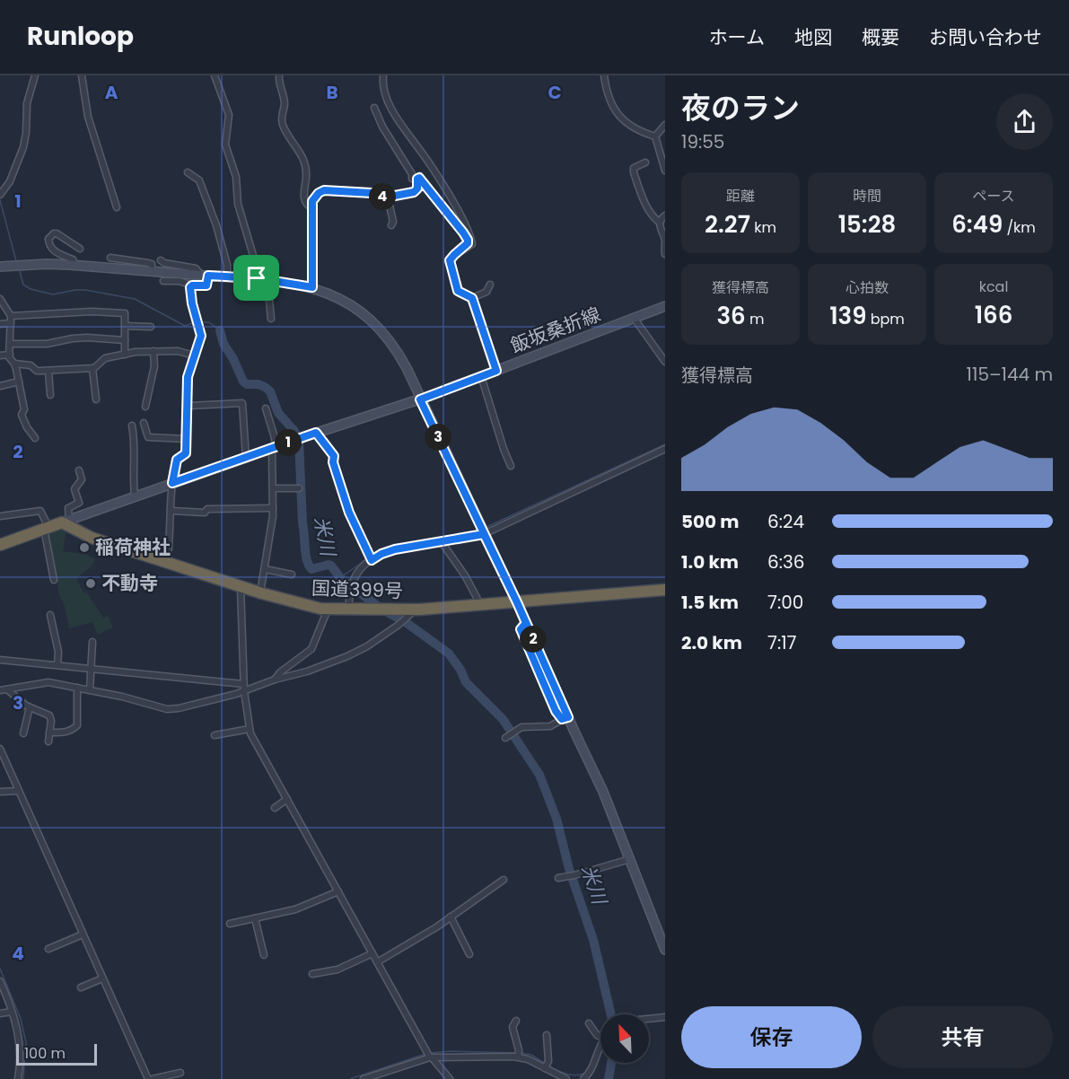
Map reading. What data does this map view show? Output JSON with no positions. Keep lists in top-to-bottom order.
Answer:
{
  "streets": {
    "highway": ["国道399号"],
    "street": ["飯坂桑折線"]
  },
  "crossings": [
    ["飯坂桑折線", "国道399号"]
  ],
  "water": ["米川"],
  "places": ["稲荷神社", "不動寺"],
  "scale_bar": "100 m",
  "north": "top left",
  "page": {
    "header": "Runloop",
    "nav": [
      "ホーム",
      "地図",
      "概要",
      "お問い合わせ"
    ],
    "heading": ["夜のラン", "19:55"],
    "stats": [
      ["距離", "2.27 km"],
      ["時間", "15:28"],
      ["ペース", "6:49 /km"],
      ["獲得標高", "36 m"],
      ["心拍数", "139 bpm"],
      ["kcal", "166"]
    ],
    "pins": [
      "4",
      "3",
      "1",
      "2"
    ],
    "chart": ["獲得標高", "115–144 m"],
    "list": [
      {
        "name": "500 m",
        "note": "6:24"
      },
      {
        "name": "1.0 km",
        "note": "6:36"
      },
      {
        "name": "1.5 km",
        "note": "7:00"
      },
      {
        "name": "2.0 km",
        "note": "7:17"
      }
    ],
    "buttons": ["保存", "共有"],
    "scale": "100 m"
  },
  "grid": {
    "columns": ["A", "B", "C"],
    "rows": [
      "1",
      "2",
      "3",
      "4"
    ]
  }
}
